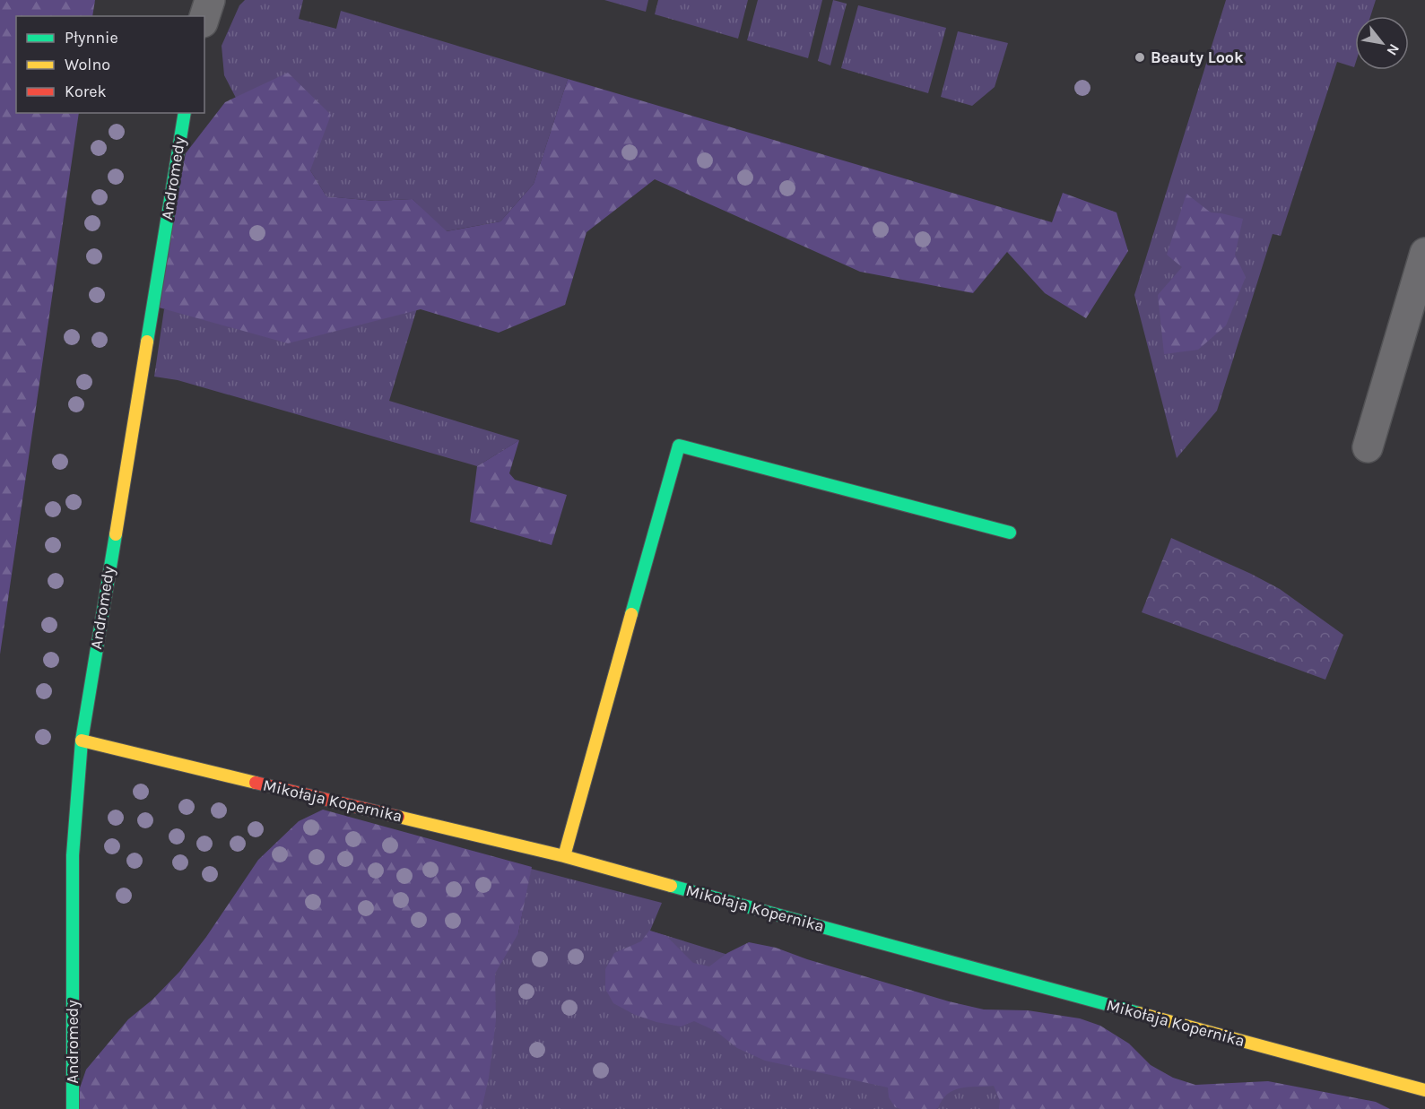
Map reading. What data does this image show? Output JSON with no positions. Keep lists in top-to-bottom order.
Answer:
{
  "streets": {
    "street": ["Andromedy", "Mikołaja Kopernika"]
  },
  "crossings": [
    ["Andromedy", "Mikołaja Kopernika"]
  ],
  "places": ["Beauty Look"],
  "legend": ["Płynnie", "Wolno", "Korek"],
  "north": "bottom right"
}
